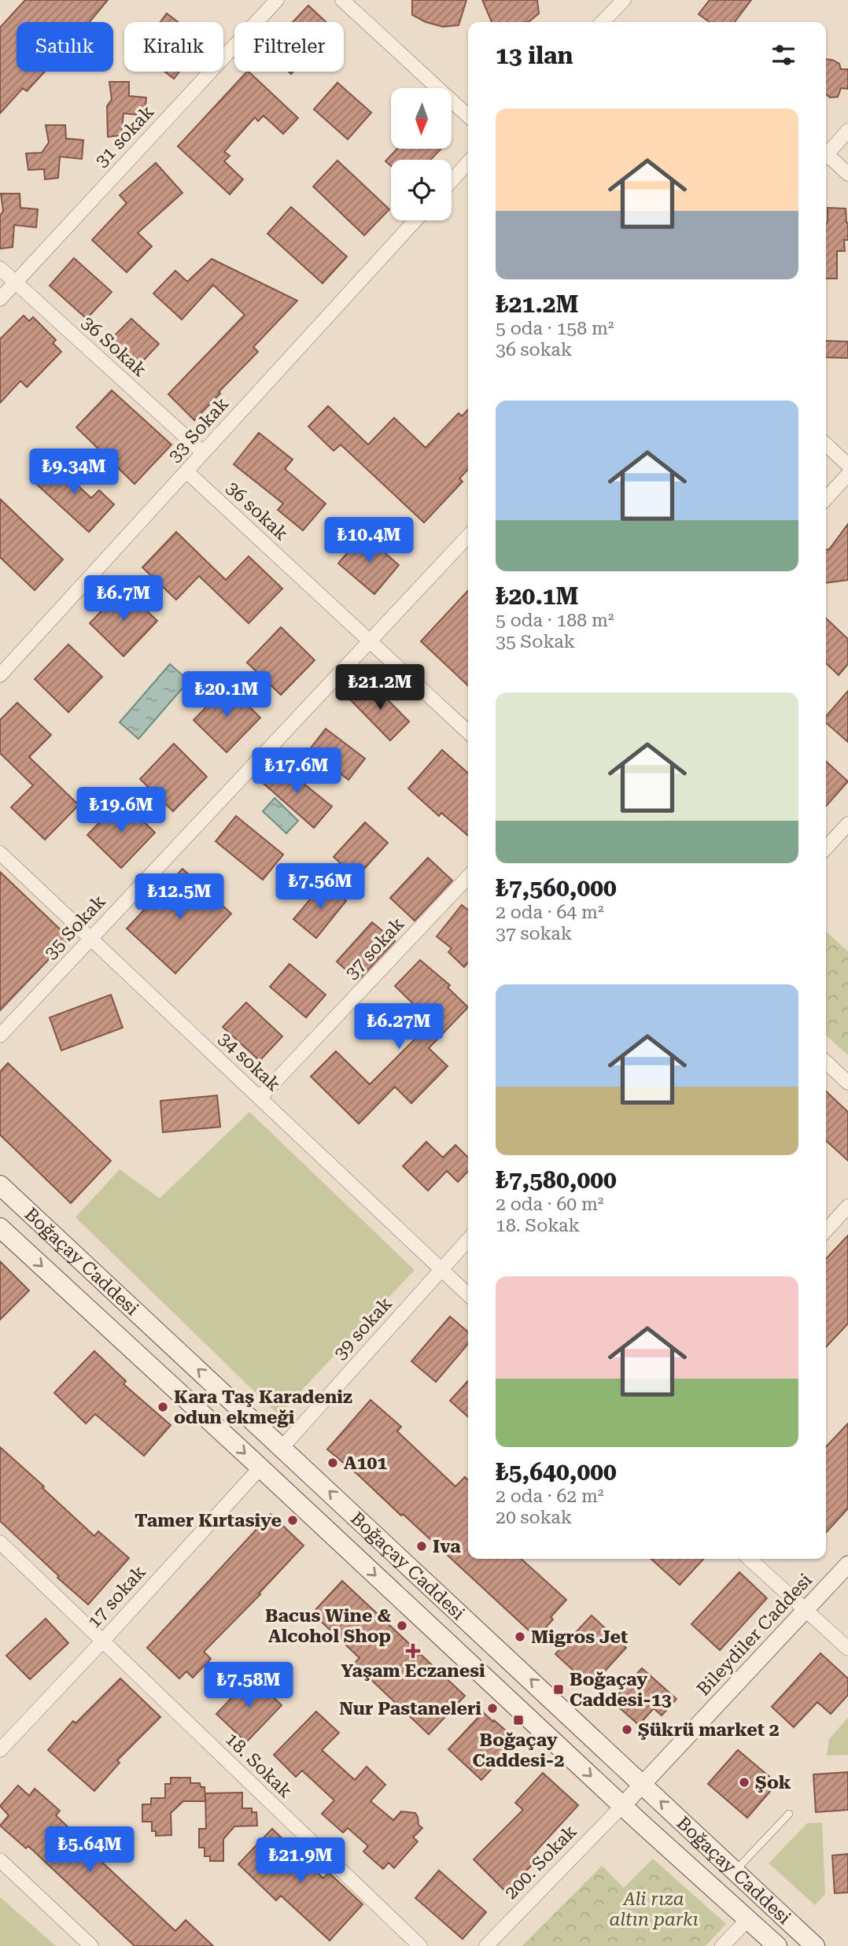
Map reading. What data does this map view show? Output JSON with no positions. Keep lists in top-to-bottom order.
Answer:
{
  "streets": {
    "main road": ["Boğaçay Caddesi"],
    "street": [
      "31 sokak",
      "36 Sokak",
      "33 Sokak",
      "36 sokak",
      "35 Sokak",
      "37 sokak",
      "34 sokak",
      "39 sokak",
      "17 sokak",
      "Bileydiler Caddesi",
      "18. Sokak",
      "200. Sokak"
    ]
  },
  "crossings": [
    ["31 sokak", "36 Sokak"],
    ["36 Sokak", "33 Sokak"],
    ["33 Sokak", "36 sokak"],
    ["36 sokak", "35 Sokak"],
    ["35 Sokak", "34 sokak"],
    ["37 sokak", "34 sokak"],
    ["34 sokak", "39 sokak"],
    ["Boğaçay Caddesi", "39 sokak"],
    ["Boğaçay Caddesi", "17 sokak"],
    ["Boğaçay Caddesi", "Bileydiler Caddesi"],
    ["Boğaçay Caddesi", "200. Sokak"],
    ["17 sokak", "18. Sokak"],
    ["Bileydiler Caddesi", "200. Sokak"]
  ],
  "parks": ["Ali rıza altın parkı"],
  "places": {
    "other": [
      "Kara Taş Karadeniz odun ekmeği",
      "A101",
      "Tamer Kırtasiye",
      "Iva",
      "Bacus Wine & Alcohol Shop",
      "Migros Jet",
      "Nur Pastaneleri",
      "Şükrü market 2",
      "Şok"
    ],
    "health": ["Yaşam Eczanesi"],
    "transit": ["Boğaçay Caddesi-13", "Boğaçay Caddesi-2"]
  },
  "north": "bottom",
  "page": {
    "chip": ["Satılık", "Kiralık", "Filtreler"],
    "heading": "13 ilan",
    "list": [
      {
        "name": "₺21.2M",
        "note": "5 oda · 158 m² · 36 sokak"
      },
      {
        "name": "₺20.1M",
        "note": "5 oda · 188 m² · 35 Sokak"
      },
      {
        "name": "₺7,560,000",
        "note": "2 oda · 64 m² · 37 sokak"
      },
      {
        "name": "₺7,580,000",
        "note": "2 oda · 60 m² · 18. Sokak"
      },
      {
        "name": "₺5,640,000",
        "note": "2 oda · 62 m² · 20 sokak"
      }
    ],
    "price": [
      "₺9.34M",
      "₺10.4M",
      "₺6.7M",
      "₺21.2M",
      "₺20.1M",
      "₺17.6M",
      "₺19.6M",
      "₺7.56M",
      "₺12.5M",
      "₺6.27M",
      "₺7.58M",
      "₺5.64M",
      "₺21.9M"
    ]
  }
}
